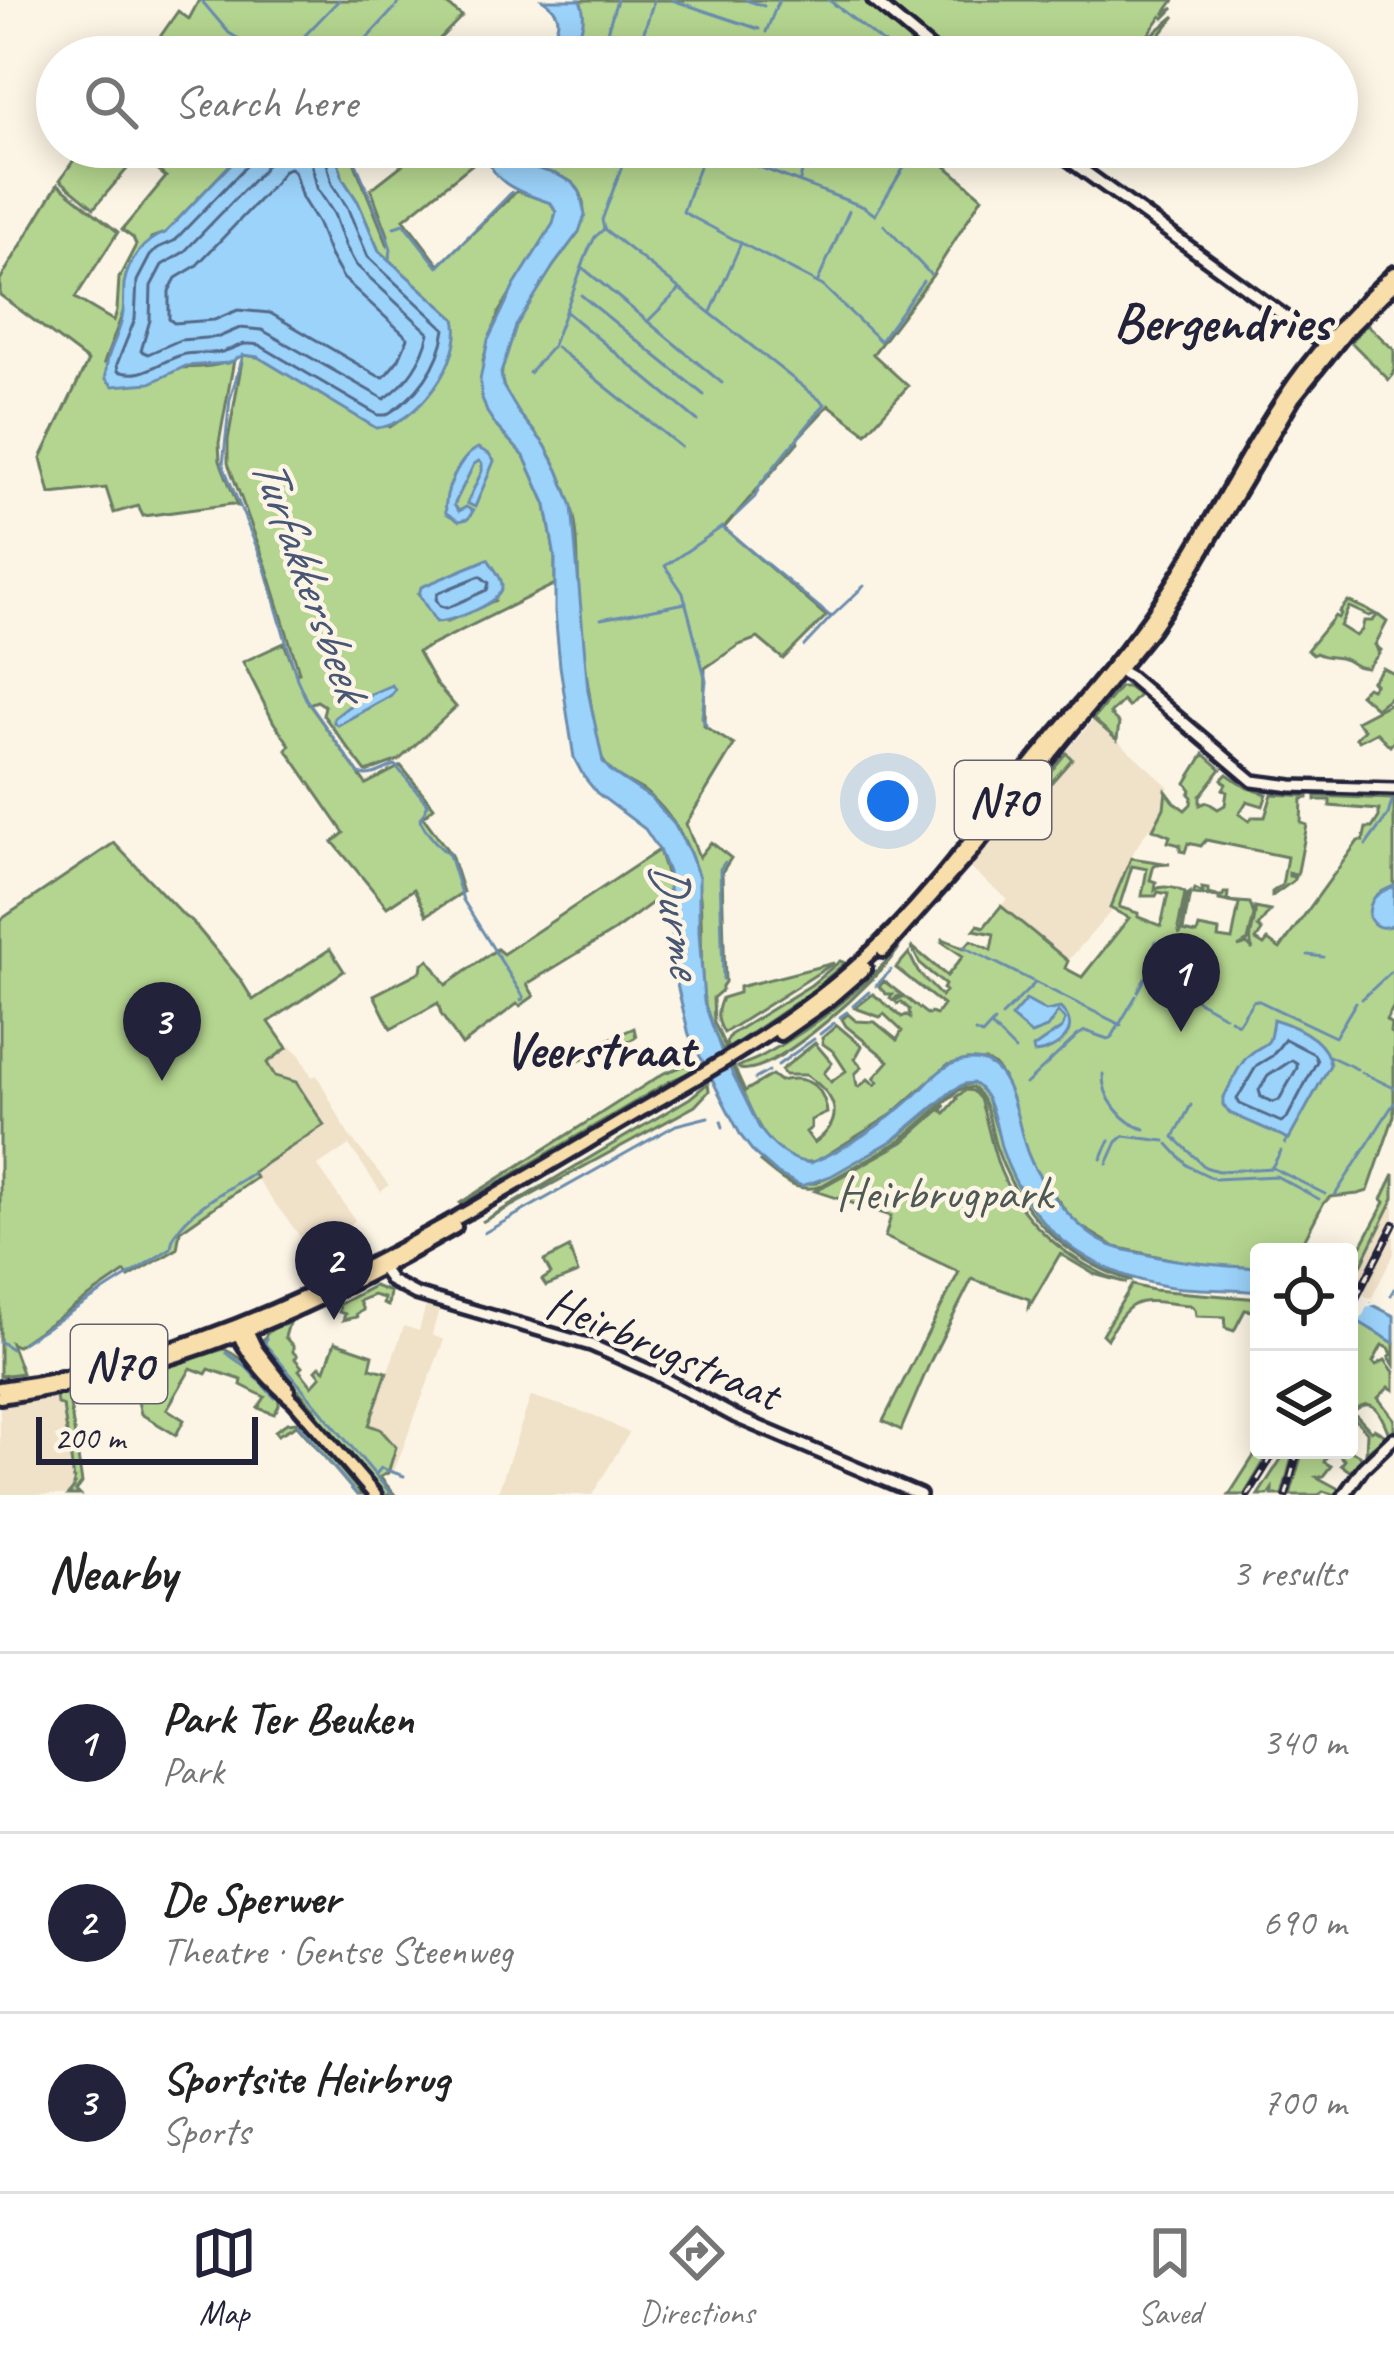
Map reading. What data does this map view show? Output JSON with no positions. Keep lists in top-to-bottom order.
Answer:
{
  "streets": {
    "main road": ["N70"],
    "street": ["Heirbrugstraat"]
  },
  "crossings": [
    ["N70", "Heirbrugstraat"]
  ],
  "districts": ["Bergendries", "Veerstraat"],
  "water": ["Turfakkersbeek", "Durme"],
  "parks": ["Heirbrugpark"],
  "scale_bar": "200 m",
  "page": {
    "search": "Search here",
    "pins": ["1", "3", "2"],
    "scale": "200 m",
    "heading": ["Nearby", "3 results"],
    "list": [
      {
        "mark": "1",
        "name": "Park Ter Beuken",
        "note": "Park",
        "value": "340 m"
      },
      {
        "mark": "2",
        "name": "De Sperwer",
        "note": "Theatre · Gentse Steenweg",
        "value": "690 m"
      },
      {
        "mark": "3",
        "name": "Sportsite Heirbrug",
        "note": "Sports",
        "value": "700 m"
      }
    ],
    "nav": ["Map", "Directions", "Saved"]
  }
}
